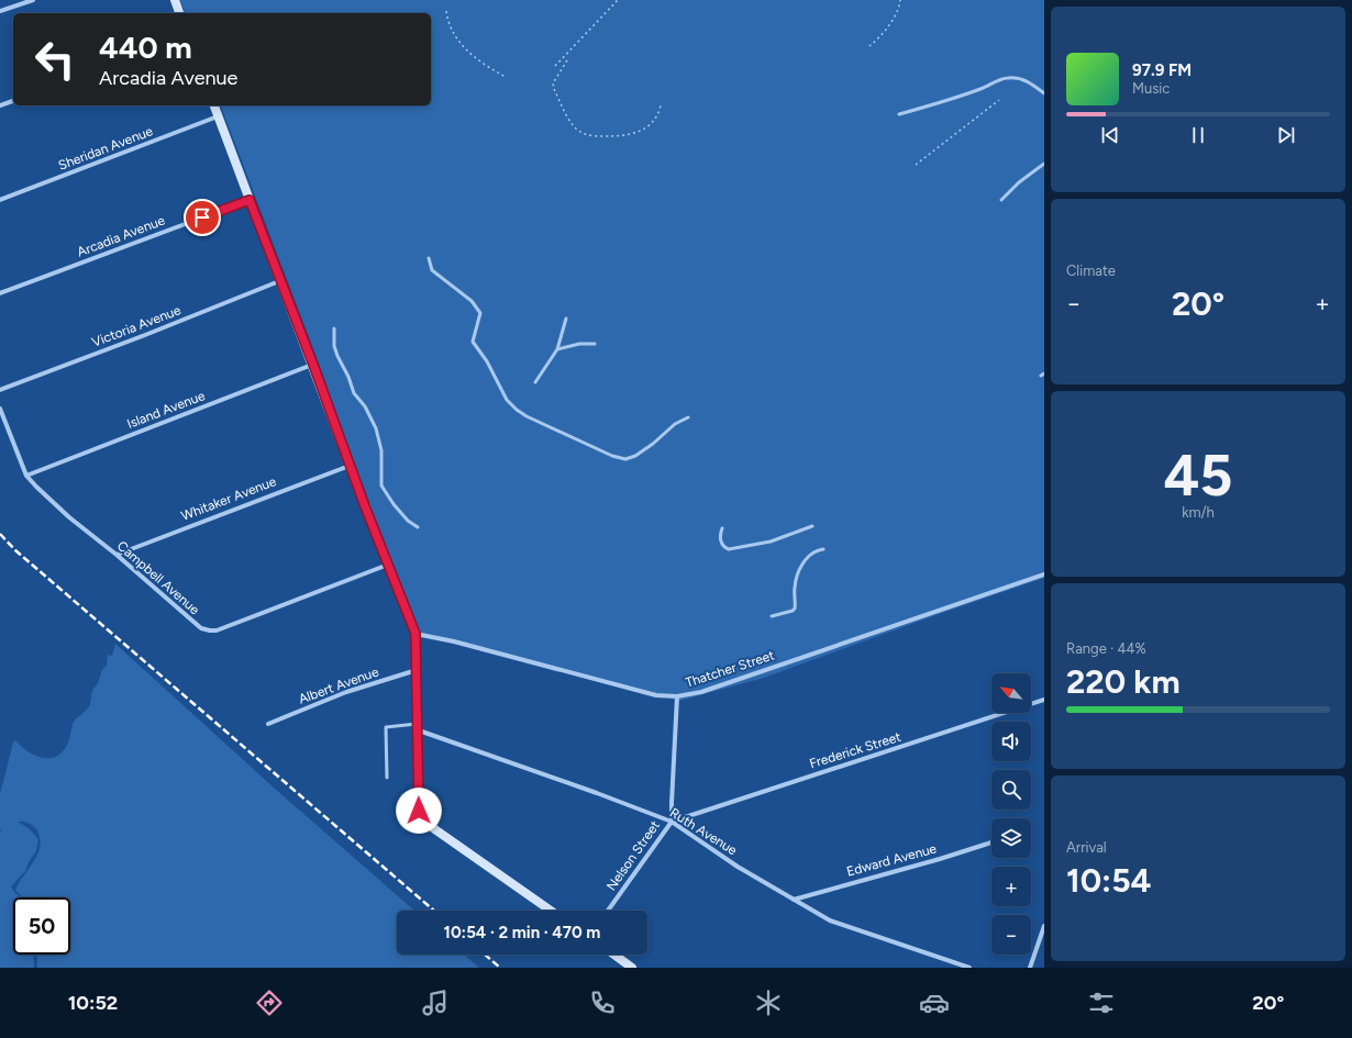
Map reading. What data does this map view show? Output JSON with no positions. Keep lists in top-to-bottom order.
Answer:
{
  "streets": {
    "street": [
      "Sheridan Avenue",
      "Arcadia Avenue",
      "Victoria Avenue",
      "Island Avenue",
      "Whitaker Avenue",
      "Campbell Avenue",
      "Thatcher Street",
      "Albert Avenue",
      "Frederick Street",
      "Ruth Avenue",
      "Nelson Street",
      "Edward Avenue"
    ]
  },
  "crossings": [
    ["Island Avenue", "Campbell Avenue"],
    ["Whitaker Avenue", "Campbell Avenue"],
    ["Thatcher Street", "Nelson Street"],
    ["Frederick Street", "Ruth Avenue"],
    ["Frederick Street", "Nelson Street"],
    ["Ruth Avenue", "Nelson Street"],
    ["Ruth Avenue", "Edward Avenue"]
  ],
  "north": "top left",
  "page": {
    "turn": ["440 m", "Arcadia Avenue"],
    "song": ["97.9 FM", "Music"],
    "tile": [
      "Climate",
      ["45", "km/h"],
      ["Range · 44%", "220 km"],
      ["Arrival", "10:54"]
    ],
    "heat": ["−", "20°", "+"],
    "map_buttons": ["+", "−"],
    "limit": "50",
    "trip": "10:54 · 2 min · 470 m",
    "tabs": ["10:52", "20°"]
  }
}
